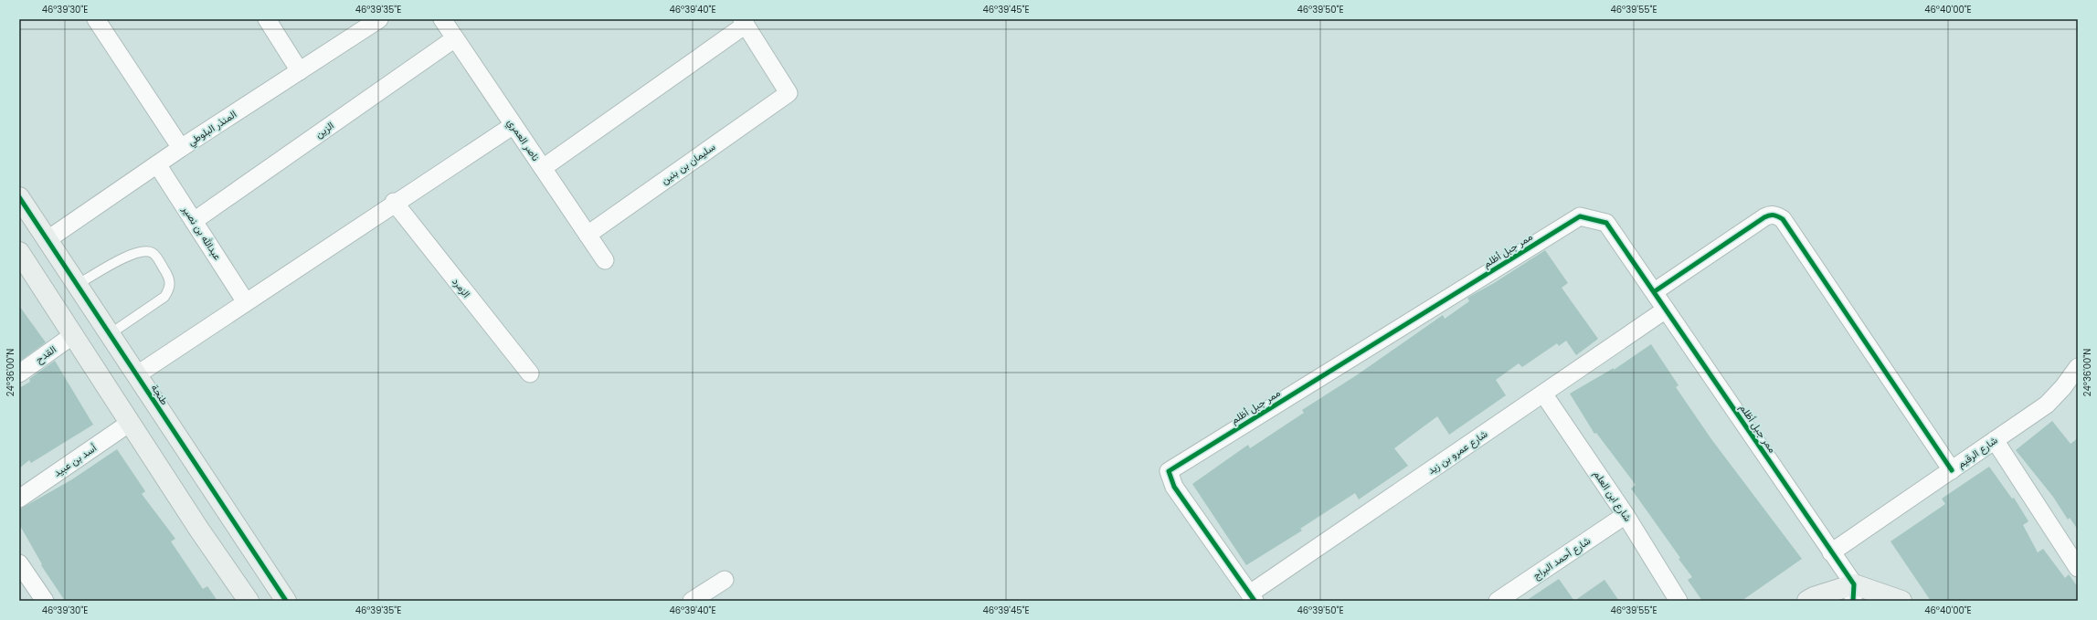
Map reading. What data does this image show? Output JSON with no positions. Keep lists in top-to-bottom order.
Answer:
{
  "streets": {
    "street": [
      "المنذر البلوطي",
      "الزين",
      "ناصر العمري",
      "سليمان بن بنين",
      "عبدالله بن نصير",
      "ممر جبل أظلم",
      "الزمرد",
      "القدح",
      "طنجة",
      "شارع عمرو بن زيد",
      "شارع الرقيم",
      "أسد بن عبيد",
      "شارع ابن العلم",
      "شارع أحمد البراج"
    ]
  },
  "crossings": [
    ["المنذر البلوطي", "عبدالله بن نصير"],
    ["المنذر البلوطي", "طنجة"],
    ["الزين", "ناصر العمري"],
    ["الزين", "عبدالله بن نصير"],
    ["ناصر العمري", "سليمان بن بنين"],
    ["ممر جبل أظلم", "شارع عمرو بن زيد"],
    ["ممر جبل أظلم", "شارع الرقيم"],
    ["شارع عمرو بن زيد", "شارع ابن العلم"],
    ["شارع ابن العلم", "شارع أحمد البراج"]
  ],
  "coordinates": [
    "46°39'30\"E",
    "46°39'35\"E",
    "46°39'40\"E",
    "46°39'45\"E",
    "46°39'50\"E",
    "46°39'55\"E",
    "46°40'00\"E",
    "24°36'00\"N"
  ]
}
